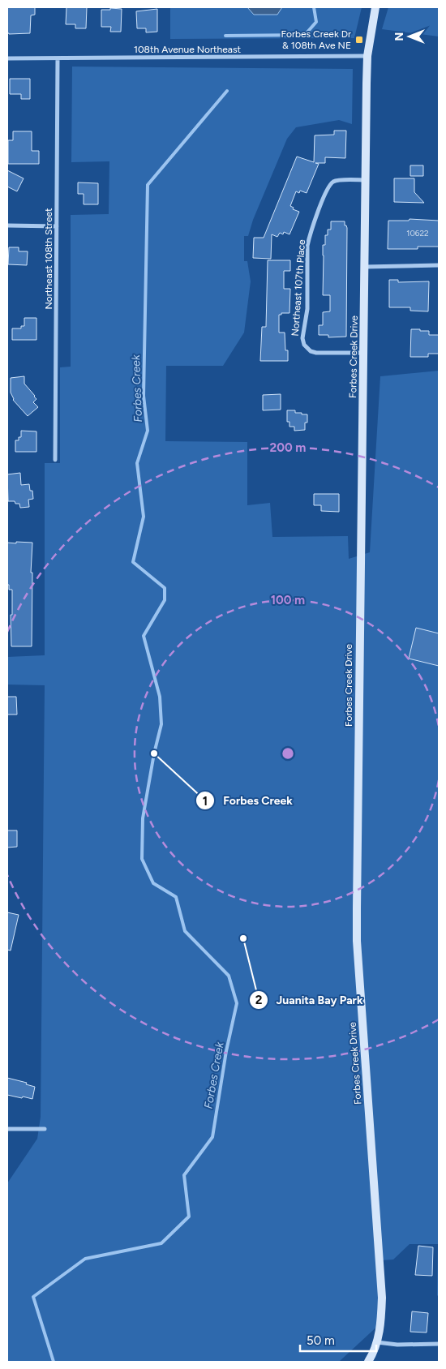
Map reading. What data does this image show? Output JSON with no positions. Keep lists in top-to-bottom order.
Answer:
{
  "streets": {
    "street": [
      "108th Avenue Northeast",
      "Northeast 108th Street",
      "Northeast 107th Place",
      "Forbes Creek Drive"
    ]
  },
  "crossings": [
    ["108th Avenue Northeast", "Northeast 108th Street"],
    ["108th Avenue Northeast", "Forbes Creek Drive"],
    ["Northeast 107th Place", "Forbes Creek Drive"]
  ],
  "water": ["Forbes Creek"],
  "places": {
    "transit": ["Forbes Creek Dr & 108th Ave NE"],
    "other": ["Forbes Creek", "Juanita Bay Park"]
  },
  "house_numbers": ["10622"],
  "scale_bar": "50 m",
  "north": "left",
  "rings": ["200 m", "100 m"]
}
